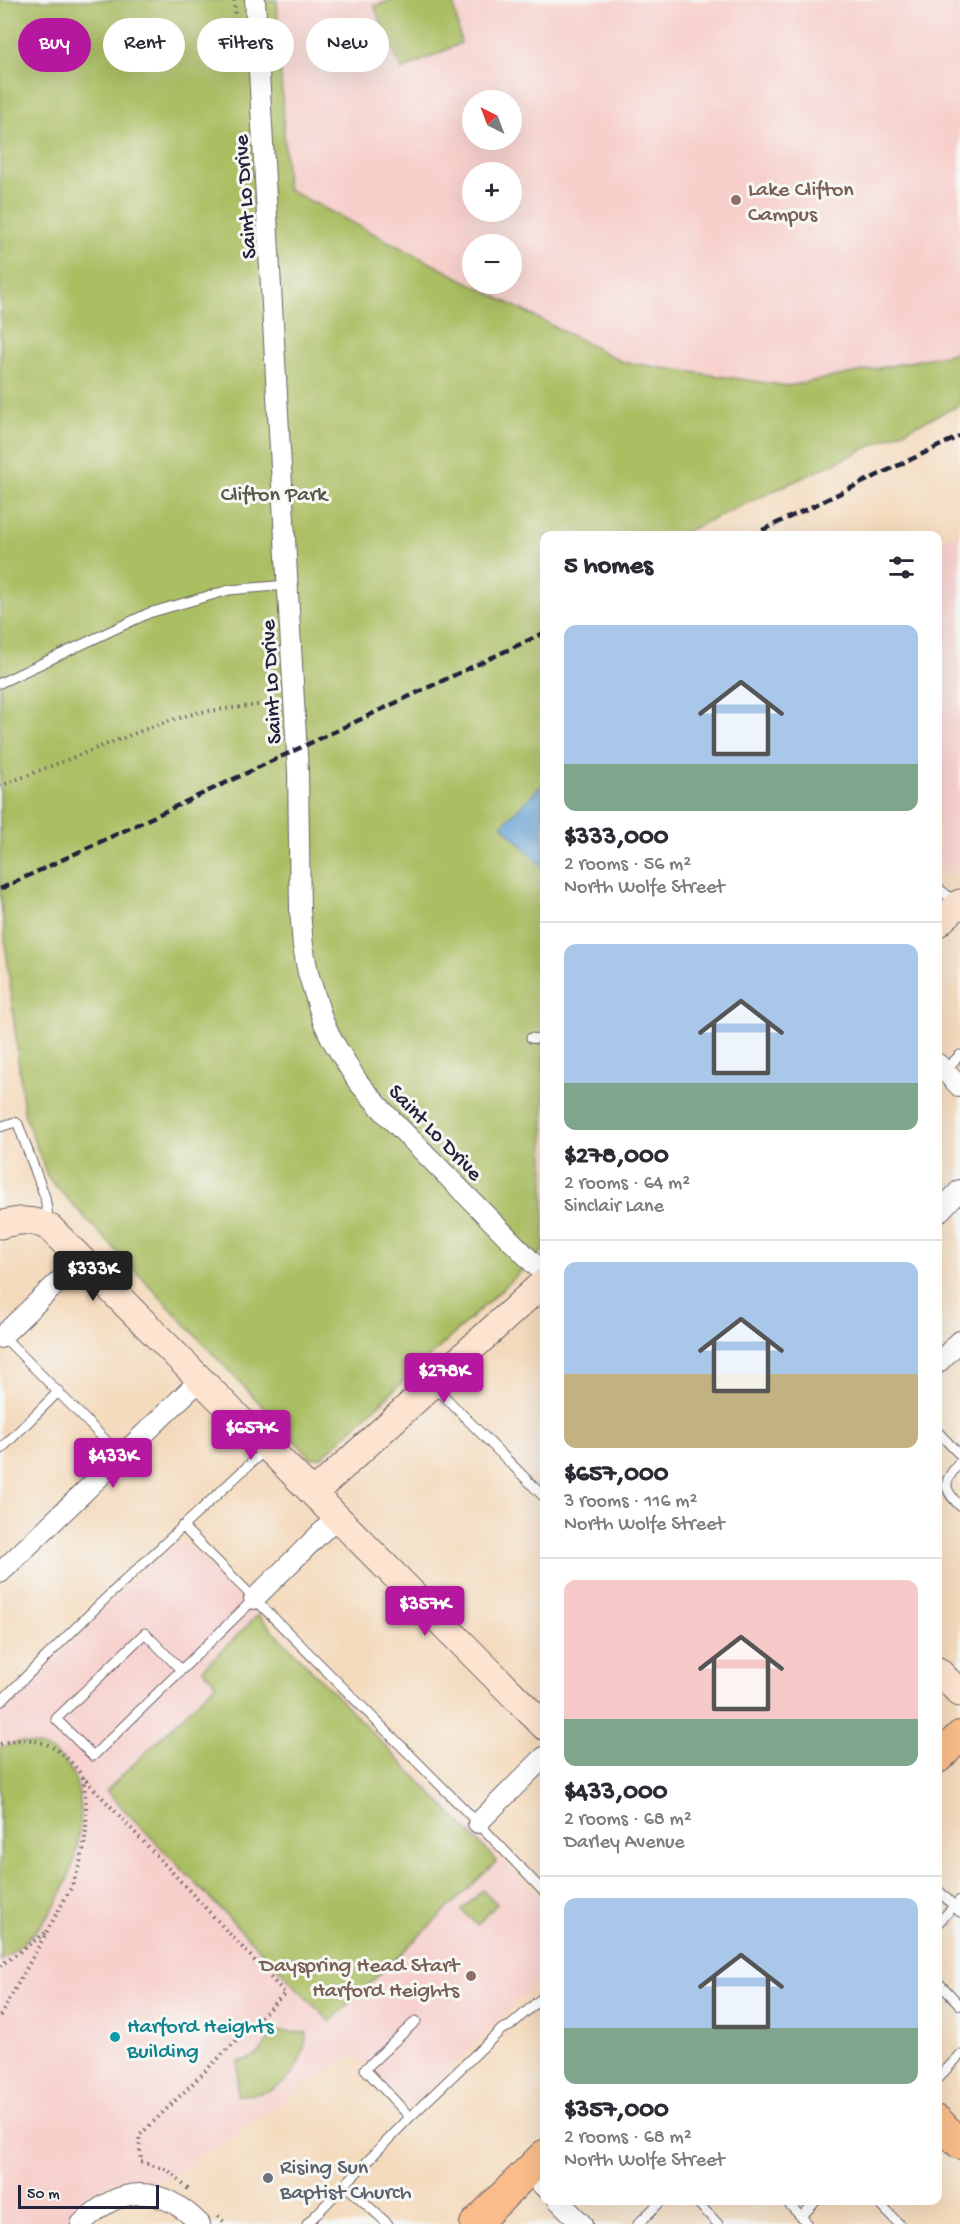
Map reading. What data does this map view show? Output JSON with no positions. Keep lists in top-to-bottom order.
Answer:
{
  "streets": {
    "street": ["Saint Lo Drive"]
  },
  "parks": ["Clifton Park"],
  "places": [
    "Lake Clifton Campus",
    "Dayspring Head Start Harford Heights",
    "Harford Heights Building",
    "Rising Sun Baptist Church"
  ],
  "scale_bar": "50 m",
  "north": "top left",
  "page": {
    "chip": [
      "Buy",
      "Rent",
      "Filters",
      "New"
    ],
    "map_buttons": ["+", "−"],
    "heading": "5 homes",
    "list": [
      {
        "name": "$333,000",
        "note": "2 rooms · 56 m² · North Wolfe Street"
      },
      {
        "name": "$278,000",
        "note": "2 rooms · 64 m² · Sinclair Lane"
      },
      {
        "name": "$657,000",
        "note": "3 rooms · 116 m² · North Wolfe Street"
      },
      {
        "name": "$433,000",
        "note": "2 rooms · 68 m² · Darley Avenue"
      },
      {
        "name": "$357,000",
        "note": "2 rooms · 68 m² · North Wolfe Street"
      }
    ],
    "price": [
      "$333K",
      "$278K",
      "$657K",
      "$433K",
      "$357K"
    ],
    "scale": "50 m"
  }
}
